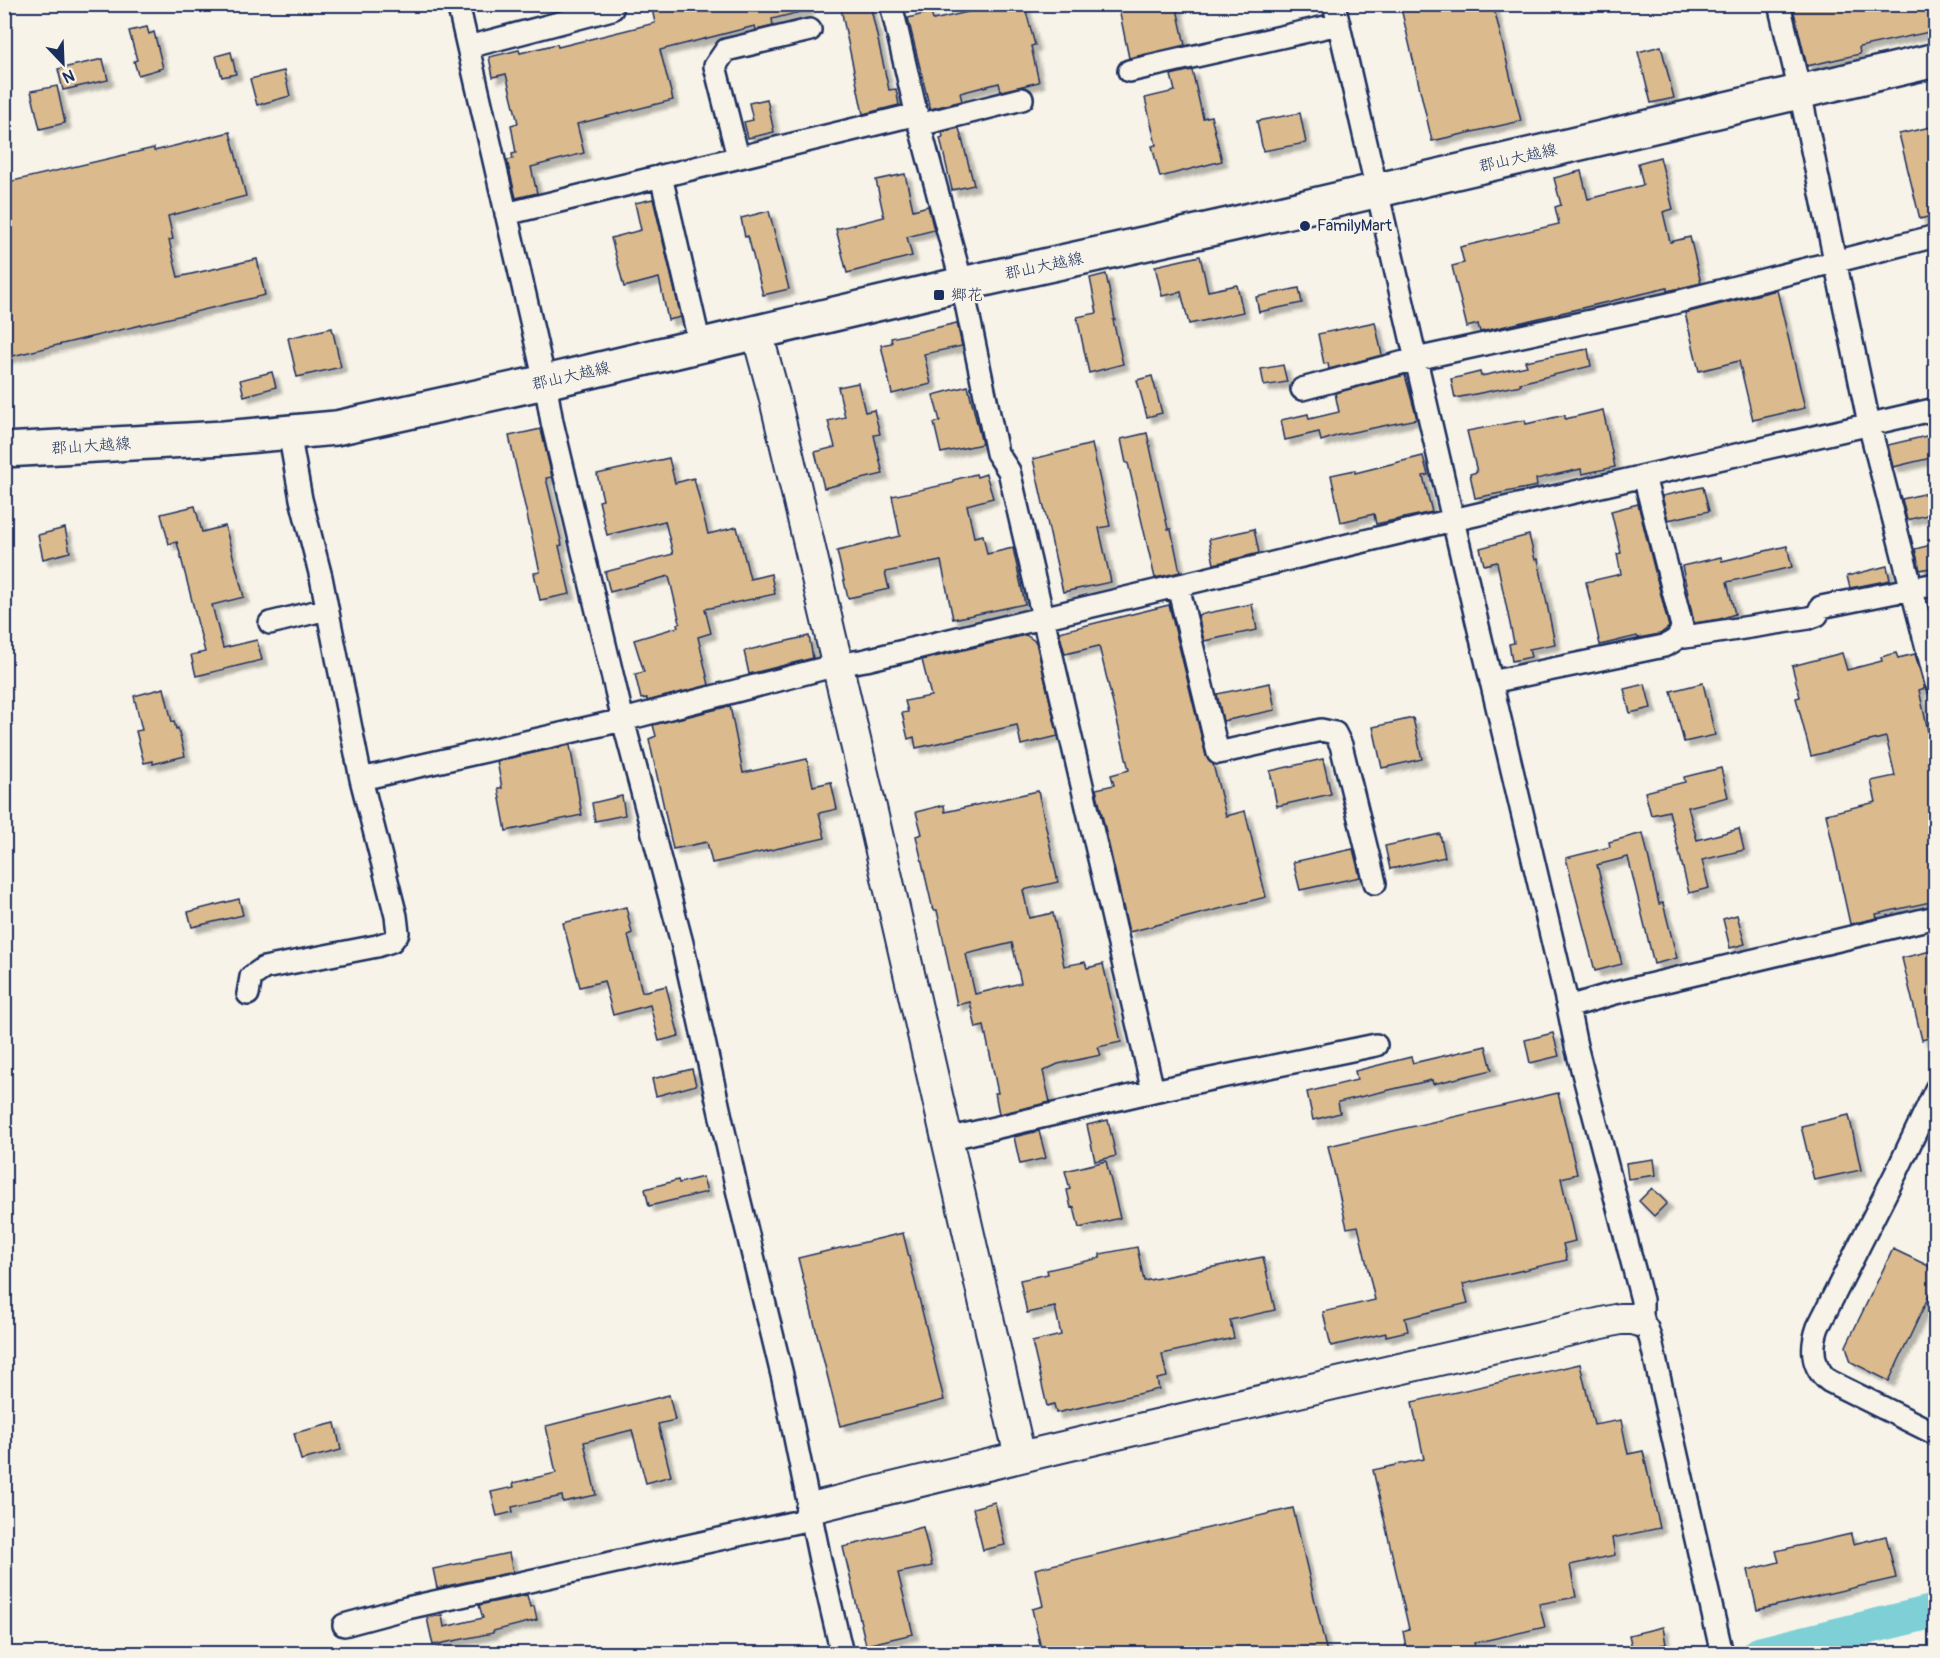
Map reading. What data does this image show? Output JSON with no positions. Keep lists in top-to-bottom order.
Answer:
{
  "streets": {
    "main road": ["郡山大越線"]
  },
  "places": {
    "other": ["FamilyMart"],
    "transit": ["郷花"]
  },
  "north": "bottom right"
}
